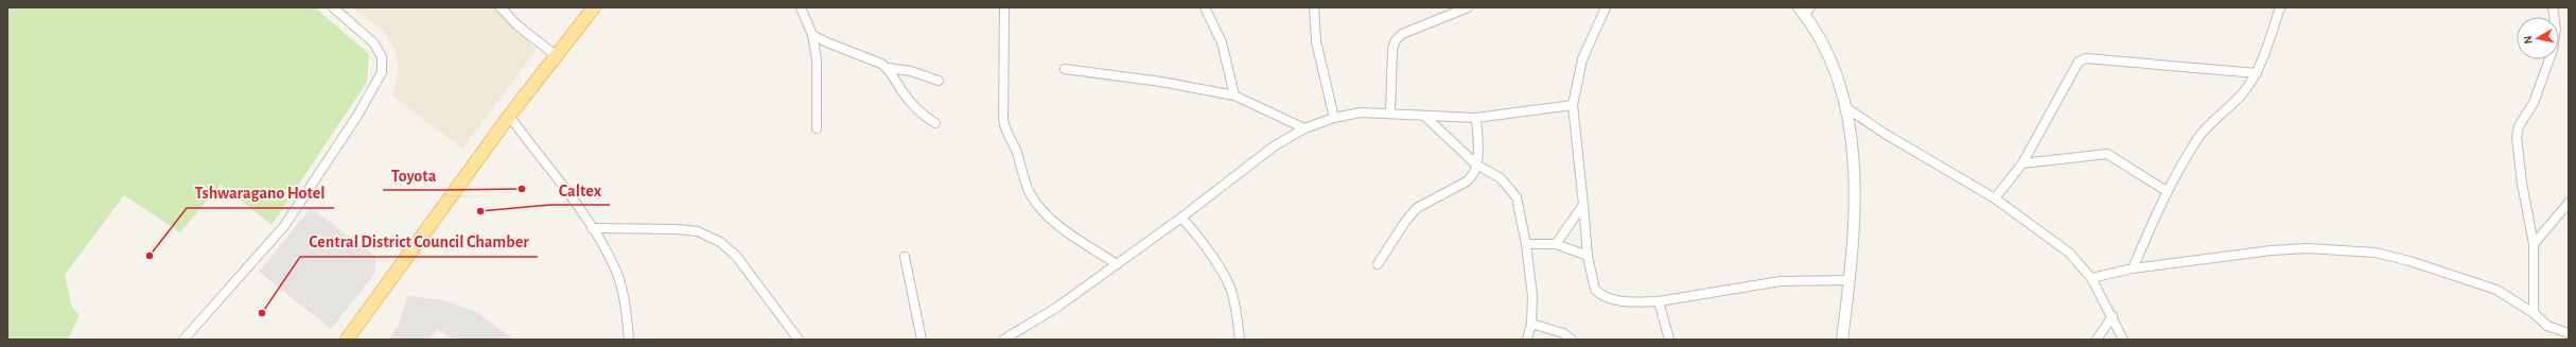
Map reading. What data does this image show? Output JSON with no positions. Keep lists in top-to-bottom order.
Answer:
{
  "places": [
    "Toyota",
    "Caltex",
    "Tshwaragano Hotel",
    "Central District Council Chamber"
  ],
  "north": "left"
}
